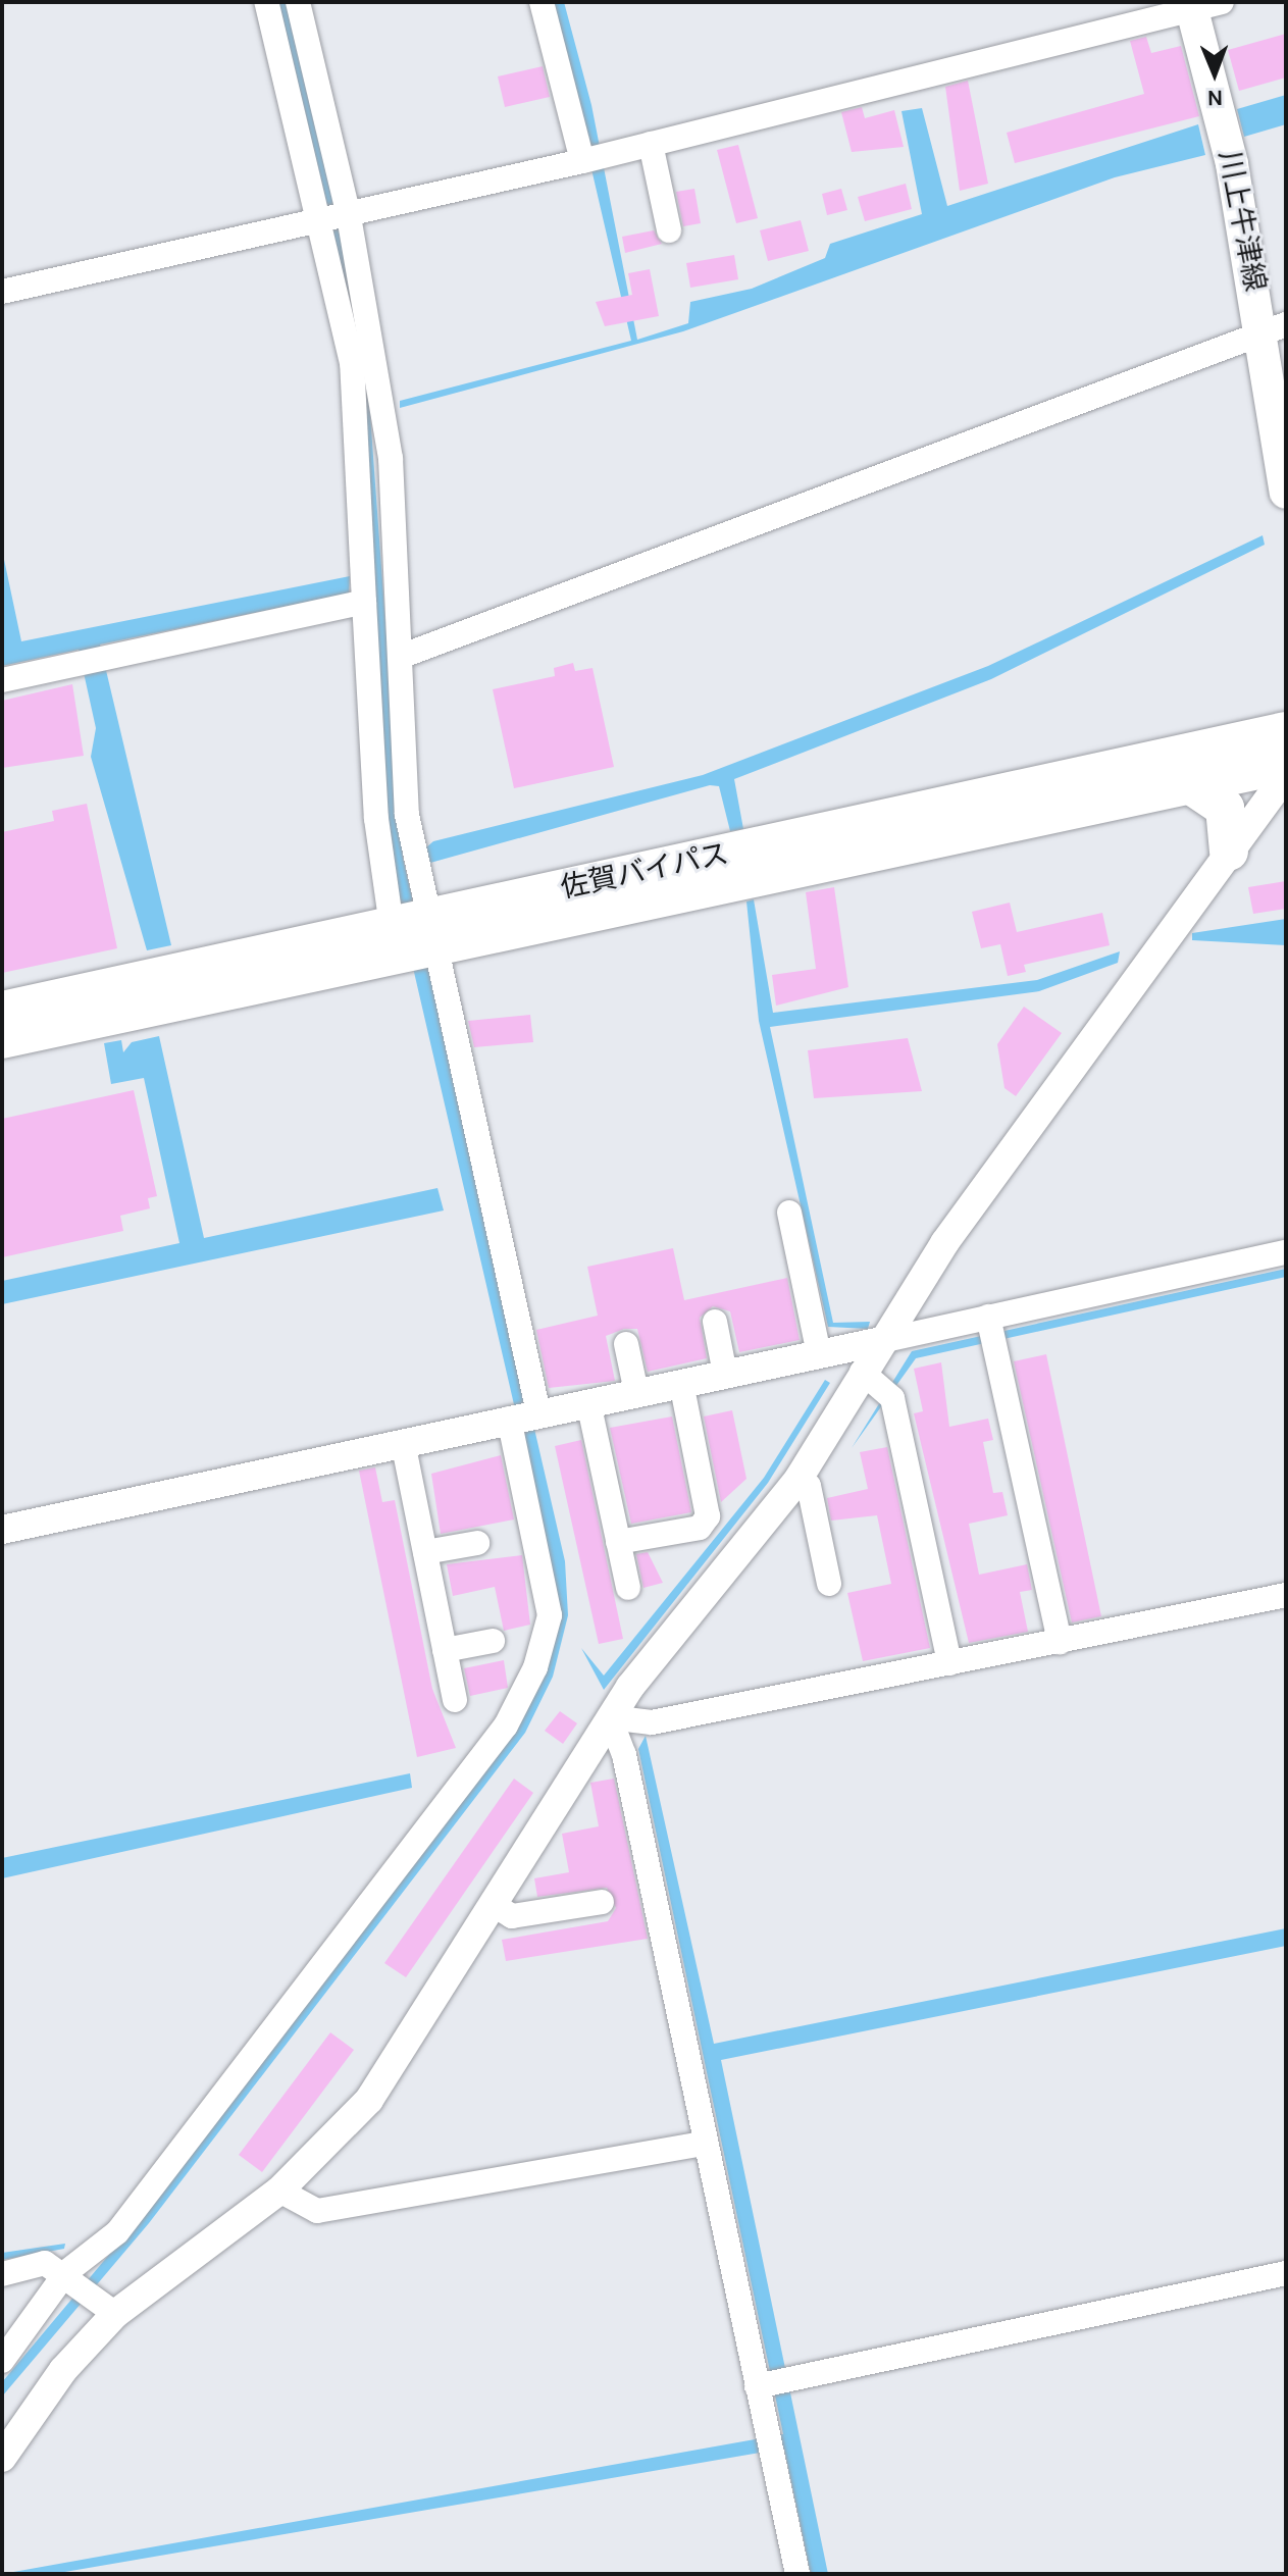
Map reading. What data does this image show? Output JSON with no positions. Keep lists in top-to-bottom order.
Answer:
{
  "streets": {
    "highway": ["佐賀バイパス"],
    "main road": ["川上牛津線"]
  },
  "north": "bottom"
}
